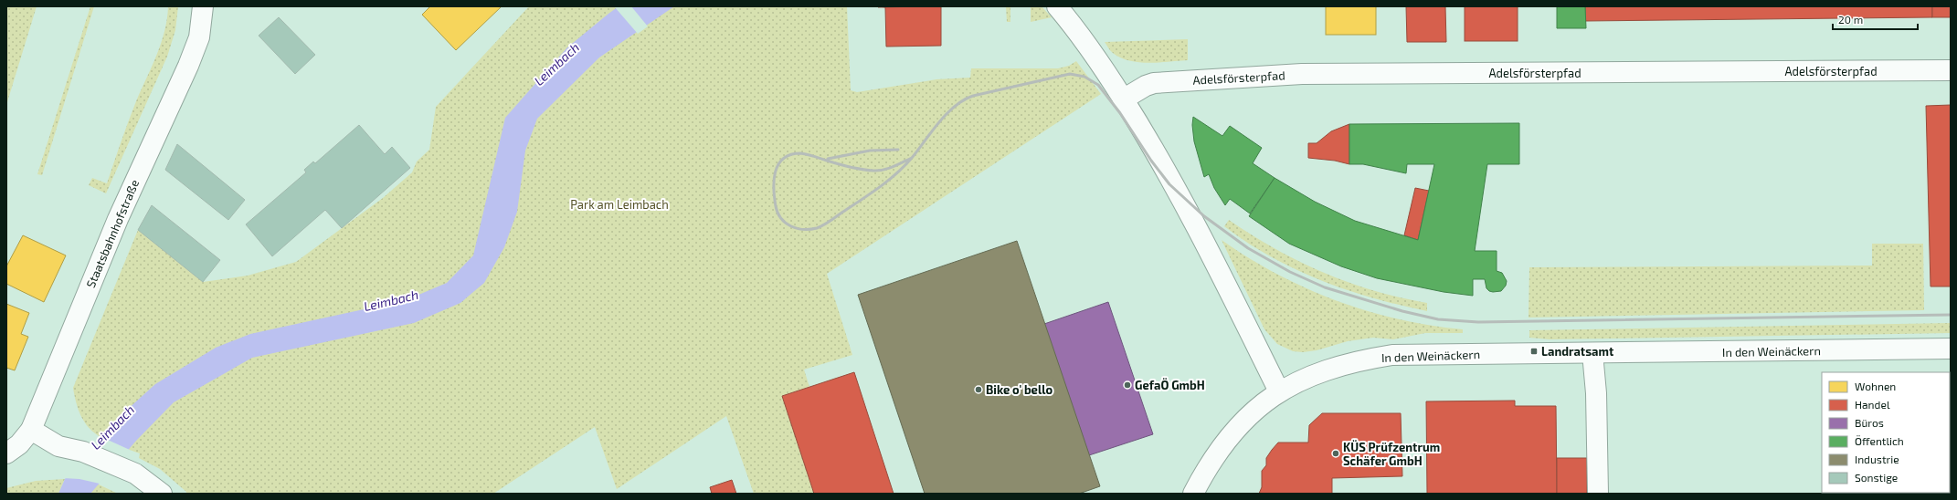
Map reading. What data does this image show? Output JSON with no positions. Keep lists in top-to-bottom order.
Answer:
{
  "streets": {
    "street": ["Adelsförsterpfad", "Staatsbahnhofstraße", "In den Weinäckern"]
  },
  "water": ["Leimbach"],
  "parks": ["Park am Leimbach"],
  "places": {
    "transit": ["Landratsamt"],
    "other": ["GefaÖ GmbH", "Bike o' bello", "KÜS Prüfzentrum Schäfer GmbH"]
  },
  "legend": [
    "Wohnen",
    "Handel",
    "Büros",
    "Öffentlich",
    "Industrie",
    "Sonstige"
  ],
  "scale_bar": "20 m"
}
